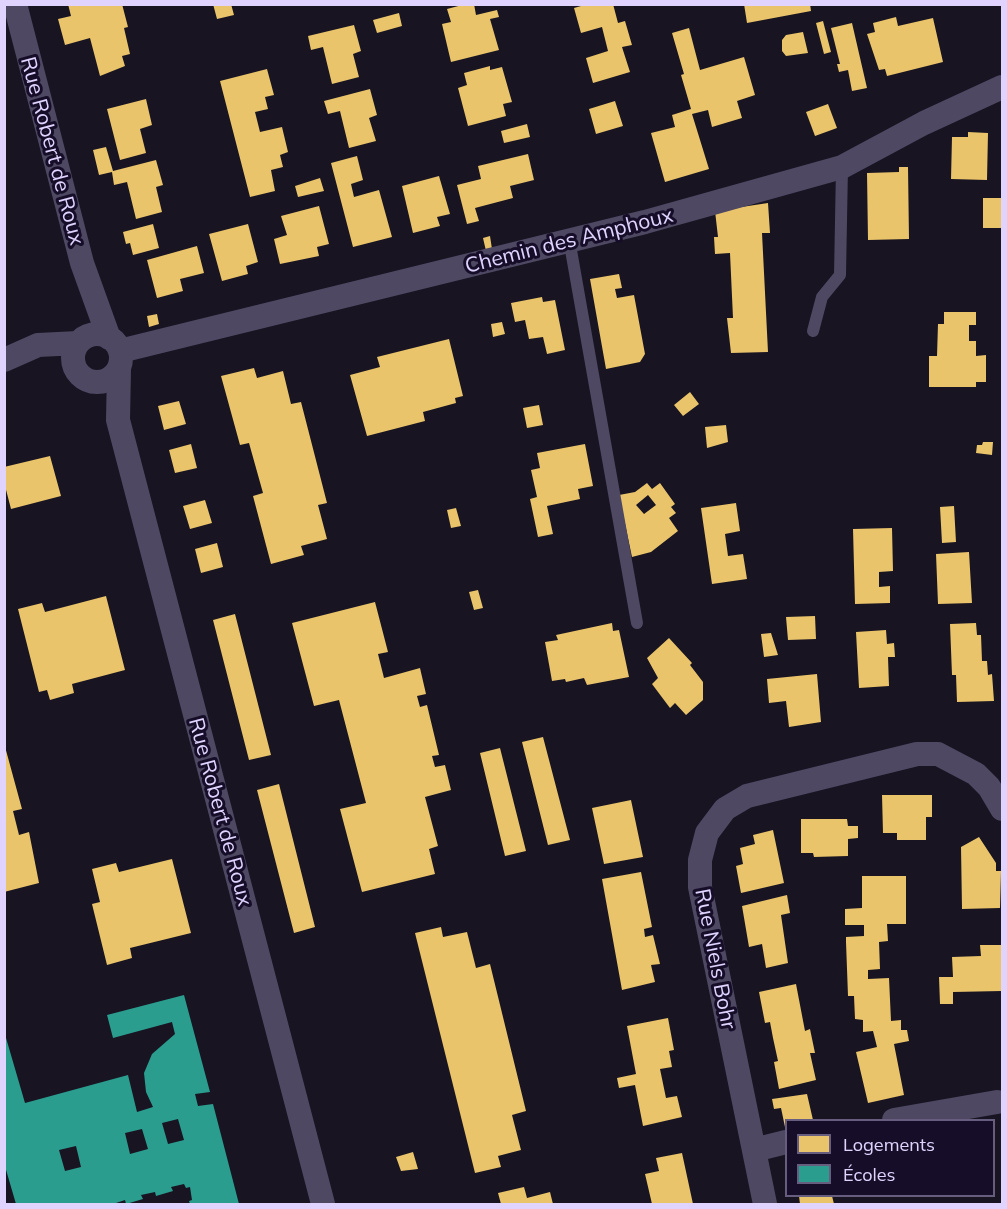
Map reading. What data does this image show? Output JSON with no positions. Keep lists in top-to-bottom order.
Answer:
{
  "streets": {
    "street": ["Rue Robert de Roux", "Chemin des Amphoux", "Rue Niels Bohr"]
  },
  "crossings": [
    ["Rue Robert de Roux", "Chemin des Amphoux"]
  ],
  "legend": ["Logements", "Écoles"]
}
